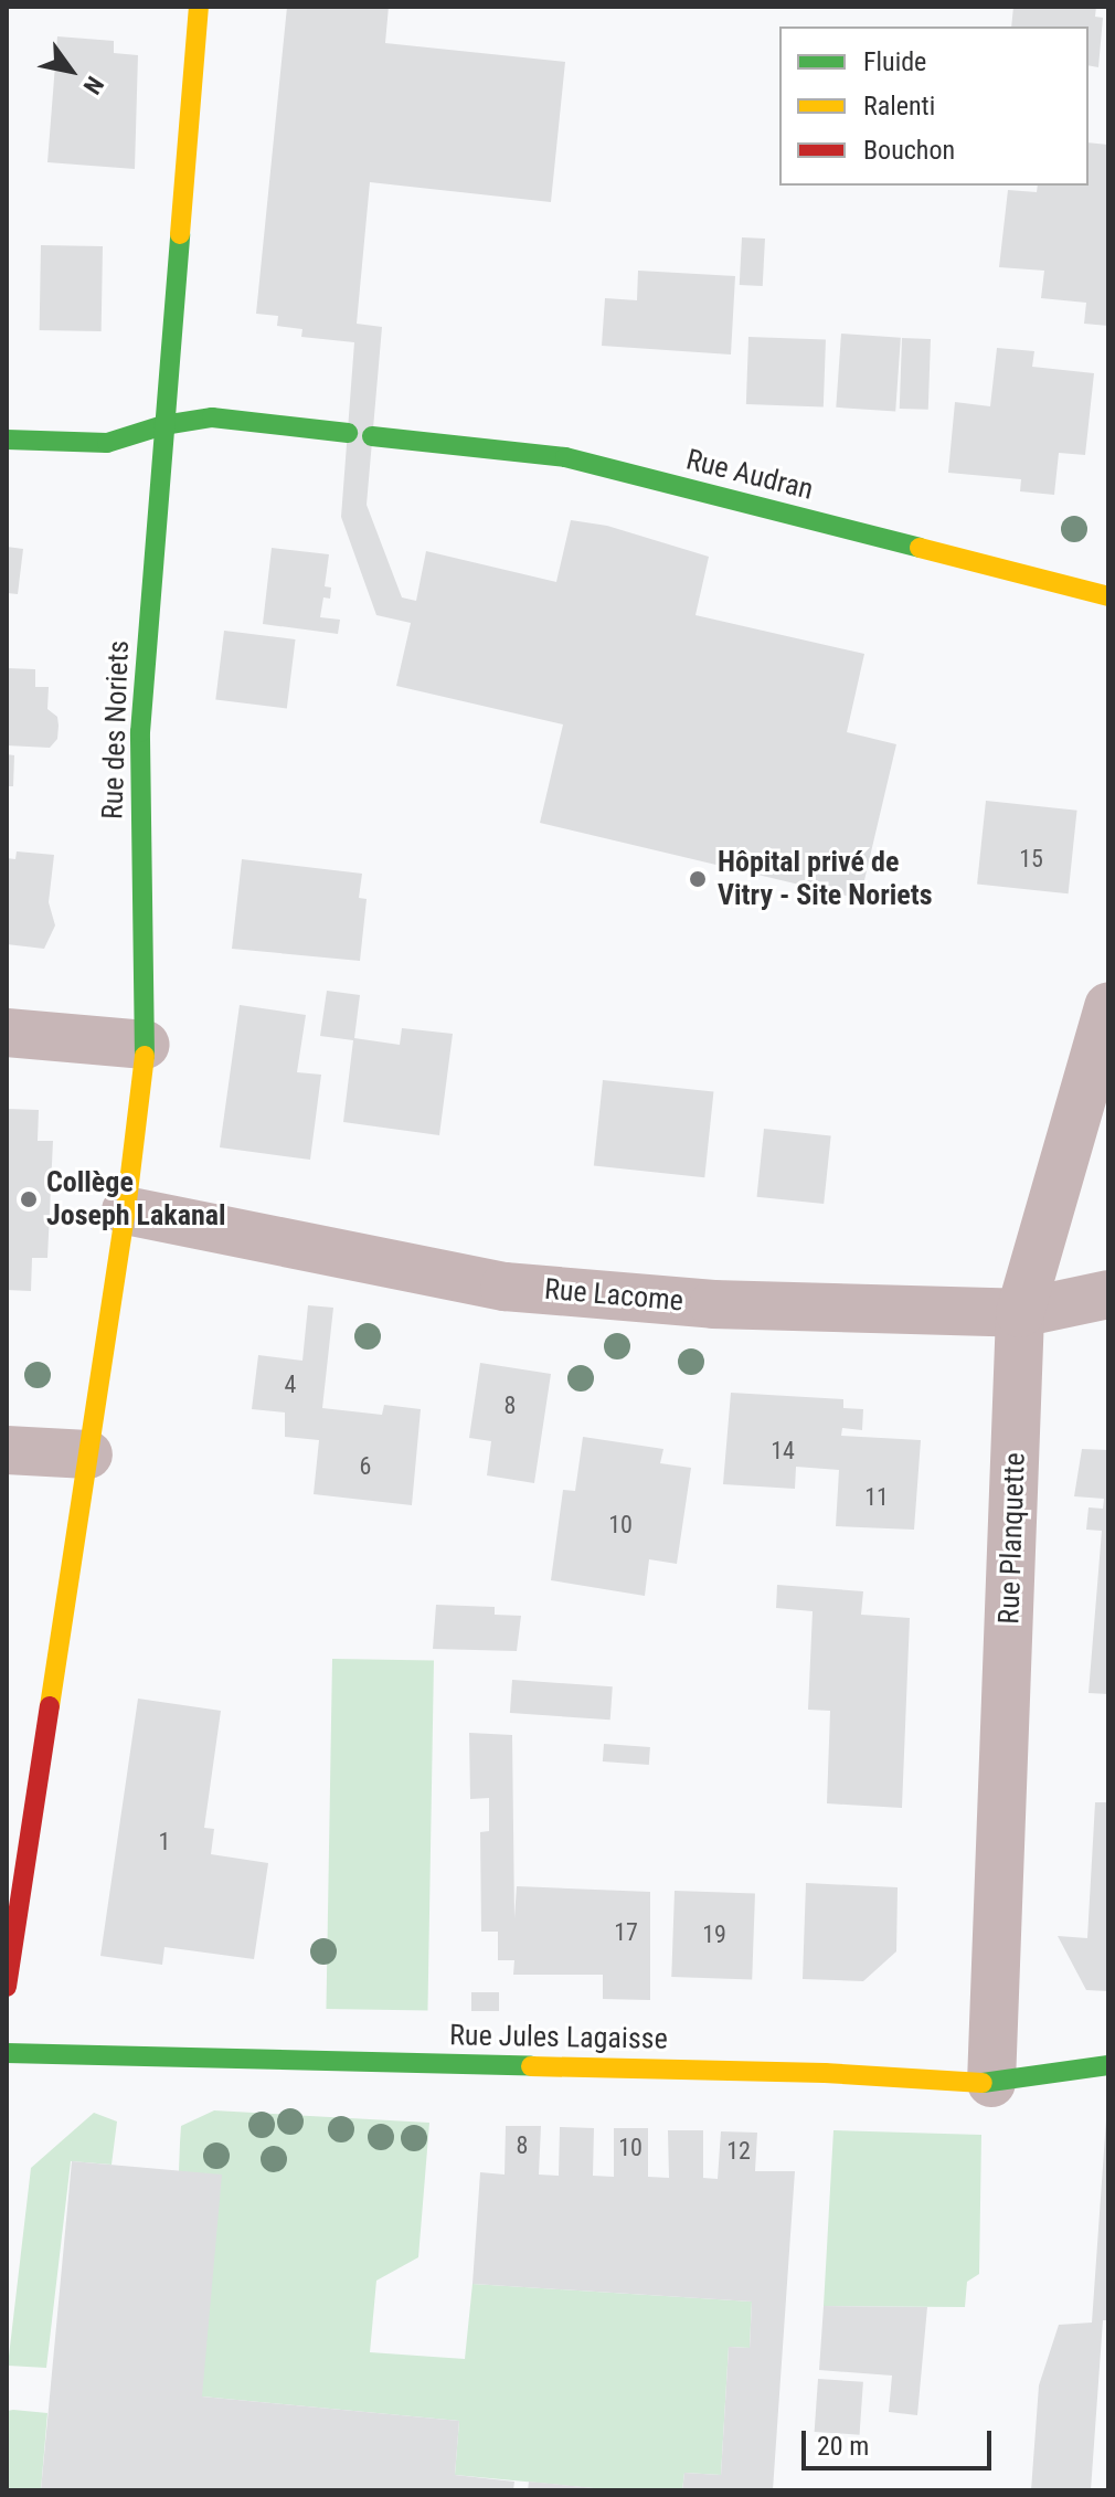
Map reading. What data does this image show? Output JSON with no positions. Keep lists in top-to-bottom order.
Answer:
{
  "streets": {
    "street": [
      "Rue Audran",
      "Rue des Noriets",
      "Rue Lacome",
      "Rue Planquette",
      "Rue Jules Lagaisse"
    ]
  },
  "crossings": [
    ["Rue des Noriets", "Rue Lacome"],
    ["Rue Lacome", "Rue Planquette"],
    ["Rue Planquette", "Rue Jules Lagaisse"]
  ],
  "places": ["Hôpital privé de Vitry - Site Noriets", "Collège Joseph Lakanal"],
  "house_numbers": [
    "15",
    "4",
    "8",
    "14",
    "6",
    "11",
    "10",
    "1",
    "17",
    "19",
    "8",
    "10",
    "12"
  ],
  "legend": ["Fluide", "Ralenti", "Bouchon"],
  "scale_bar": "20 m",
  "north": "bottom right"
}
